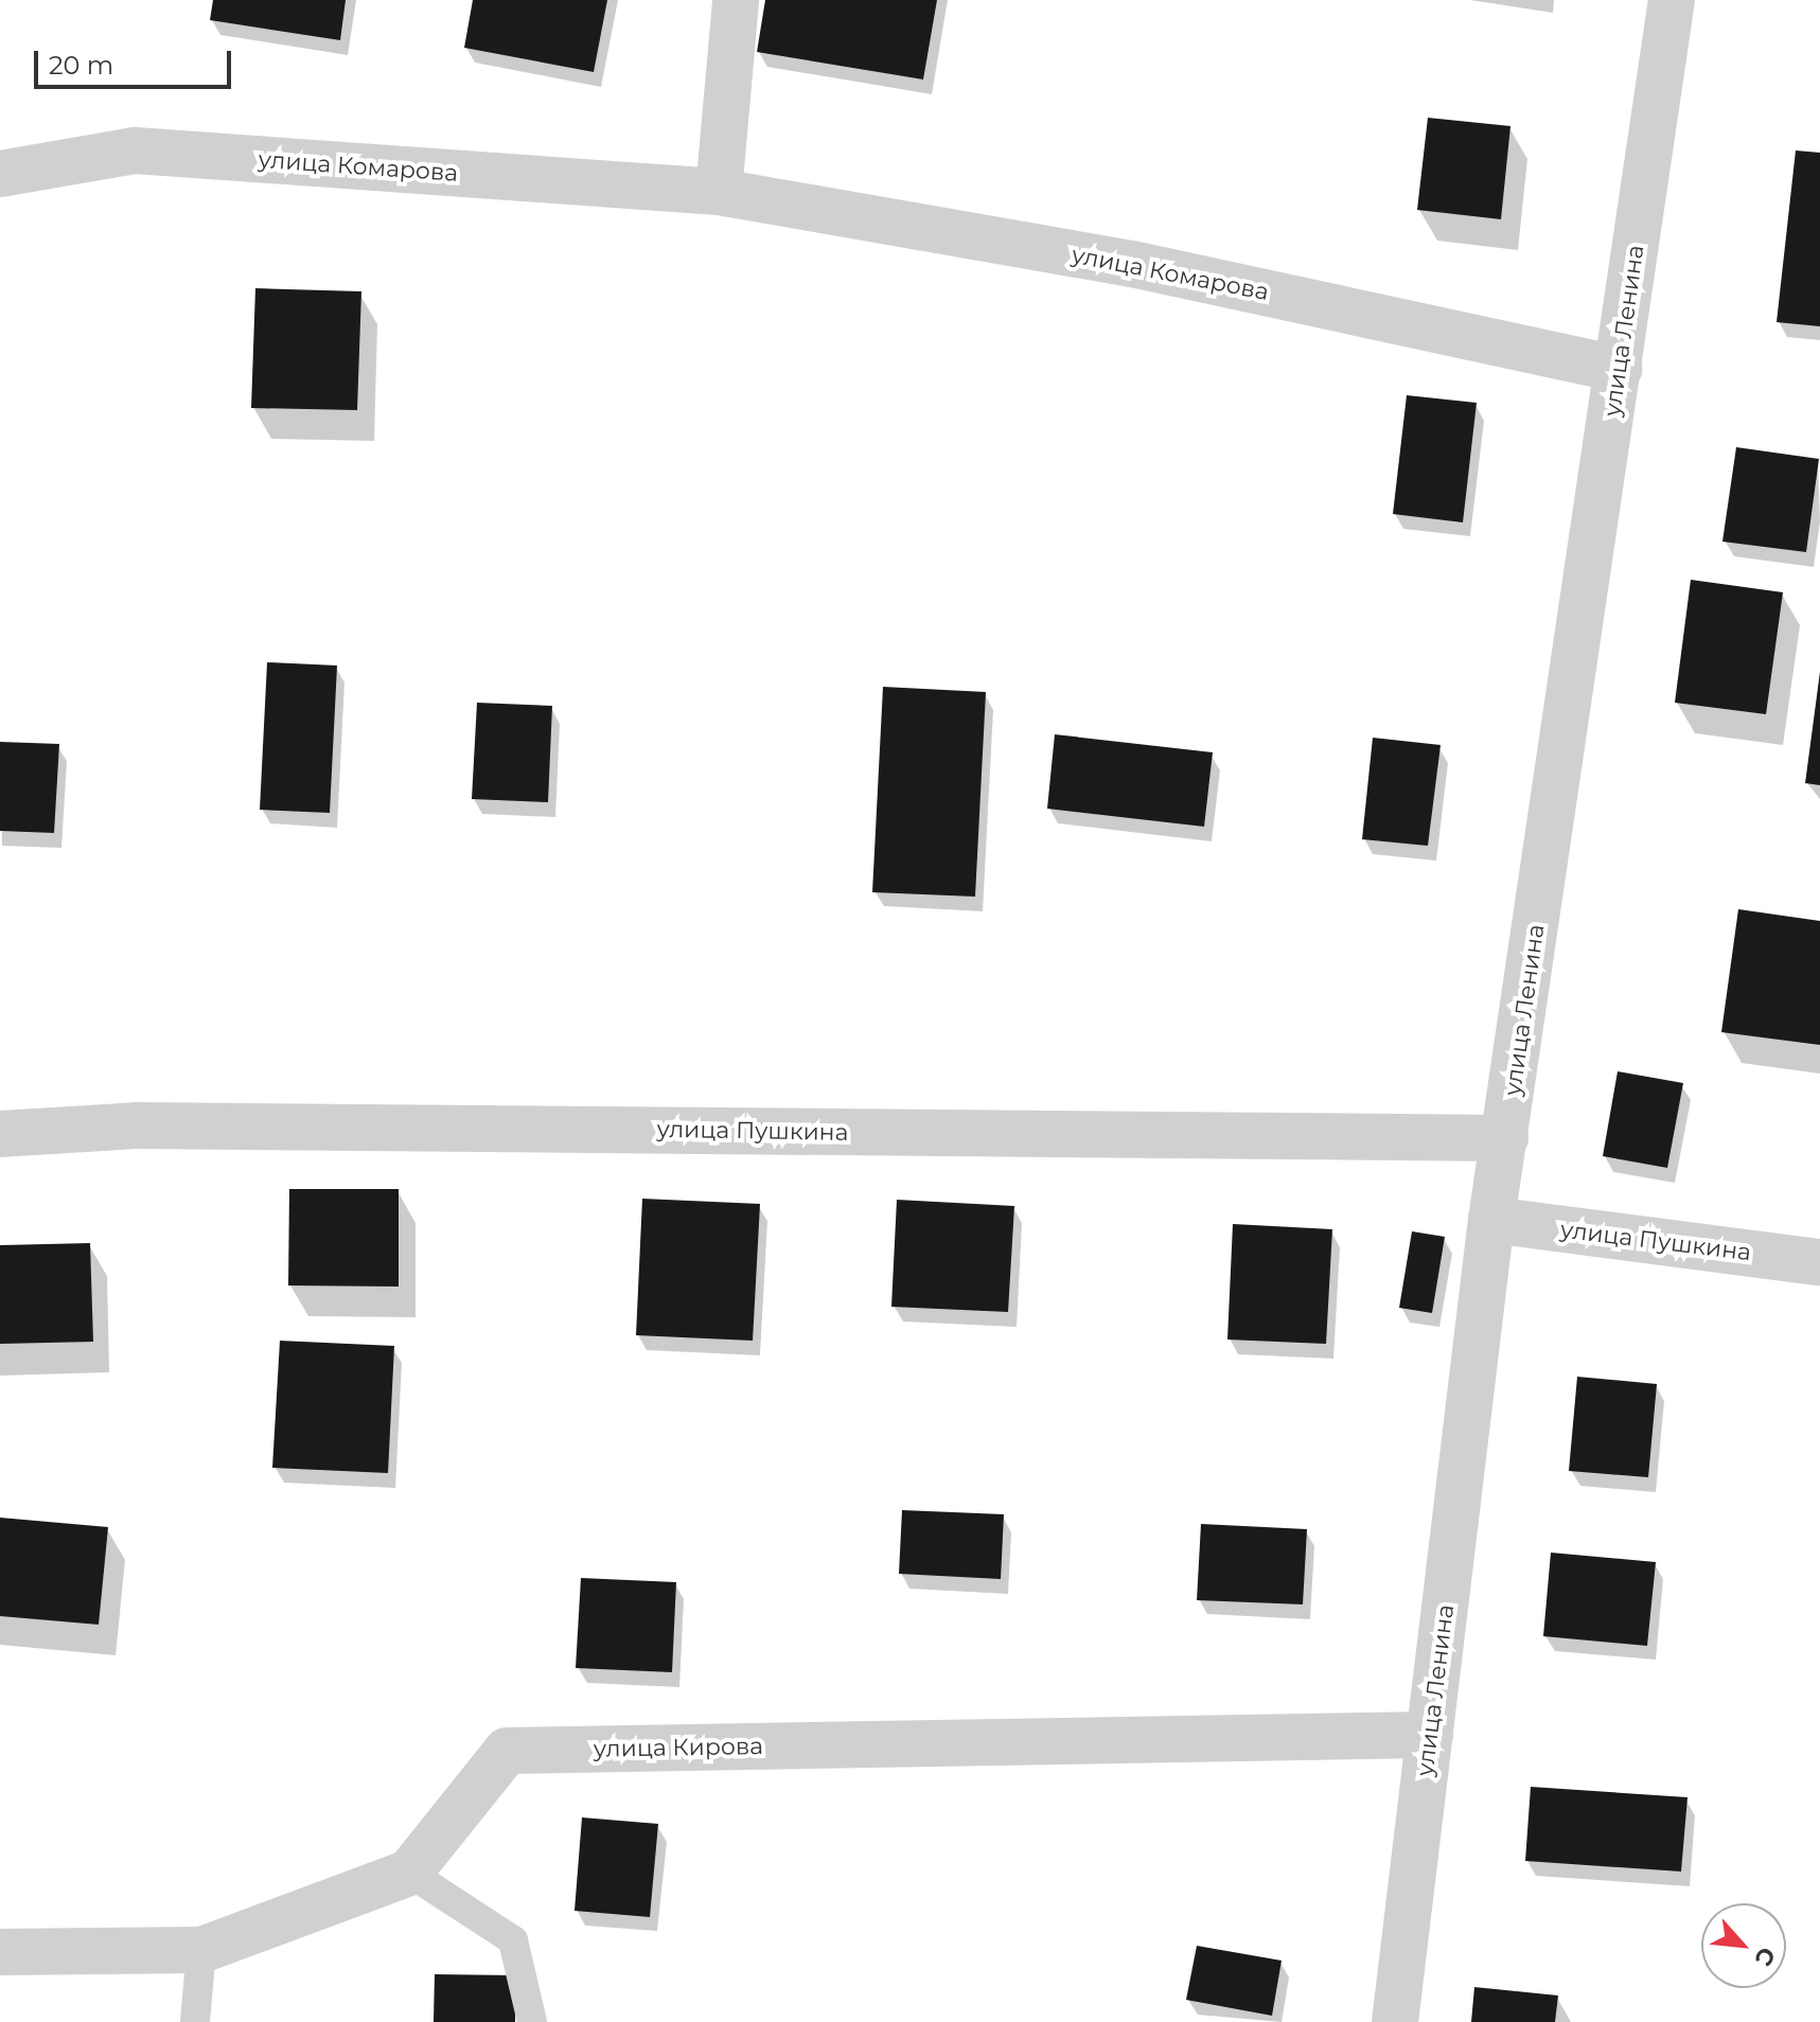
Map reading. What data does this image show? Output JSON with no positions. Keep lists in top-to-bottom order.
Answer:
{
  "streets": {
    "street": [
      "улица Комарова",
      "улица Ленина",
      "улица Пушкина",
      "улица Кирова"
    ]
  },
  "crossings": [
    ["улица Комарова", "улица Ленина"],
    ["улица Ленина", "улица Пушкина"],
    ["улица Ленина", "улица Кирова"]
  ],
  "scale_bar": "20 m",
  "north": "bottom right"
}
